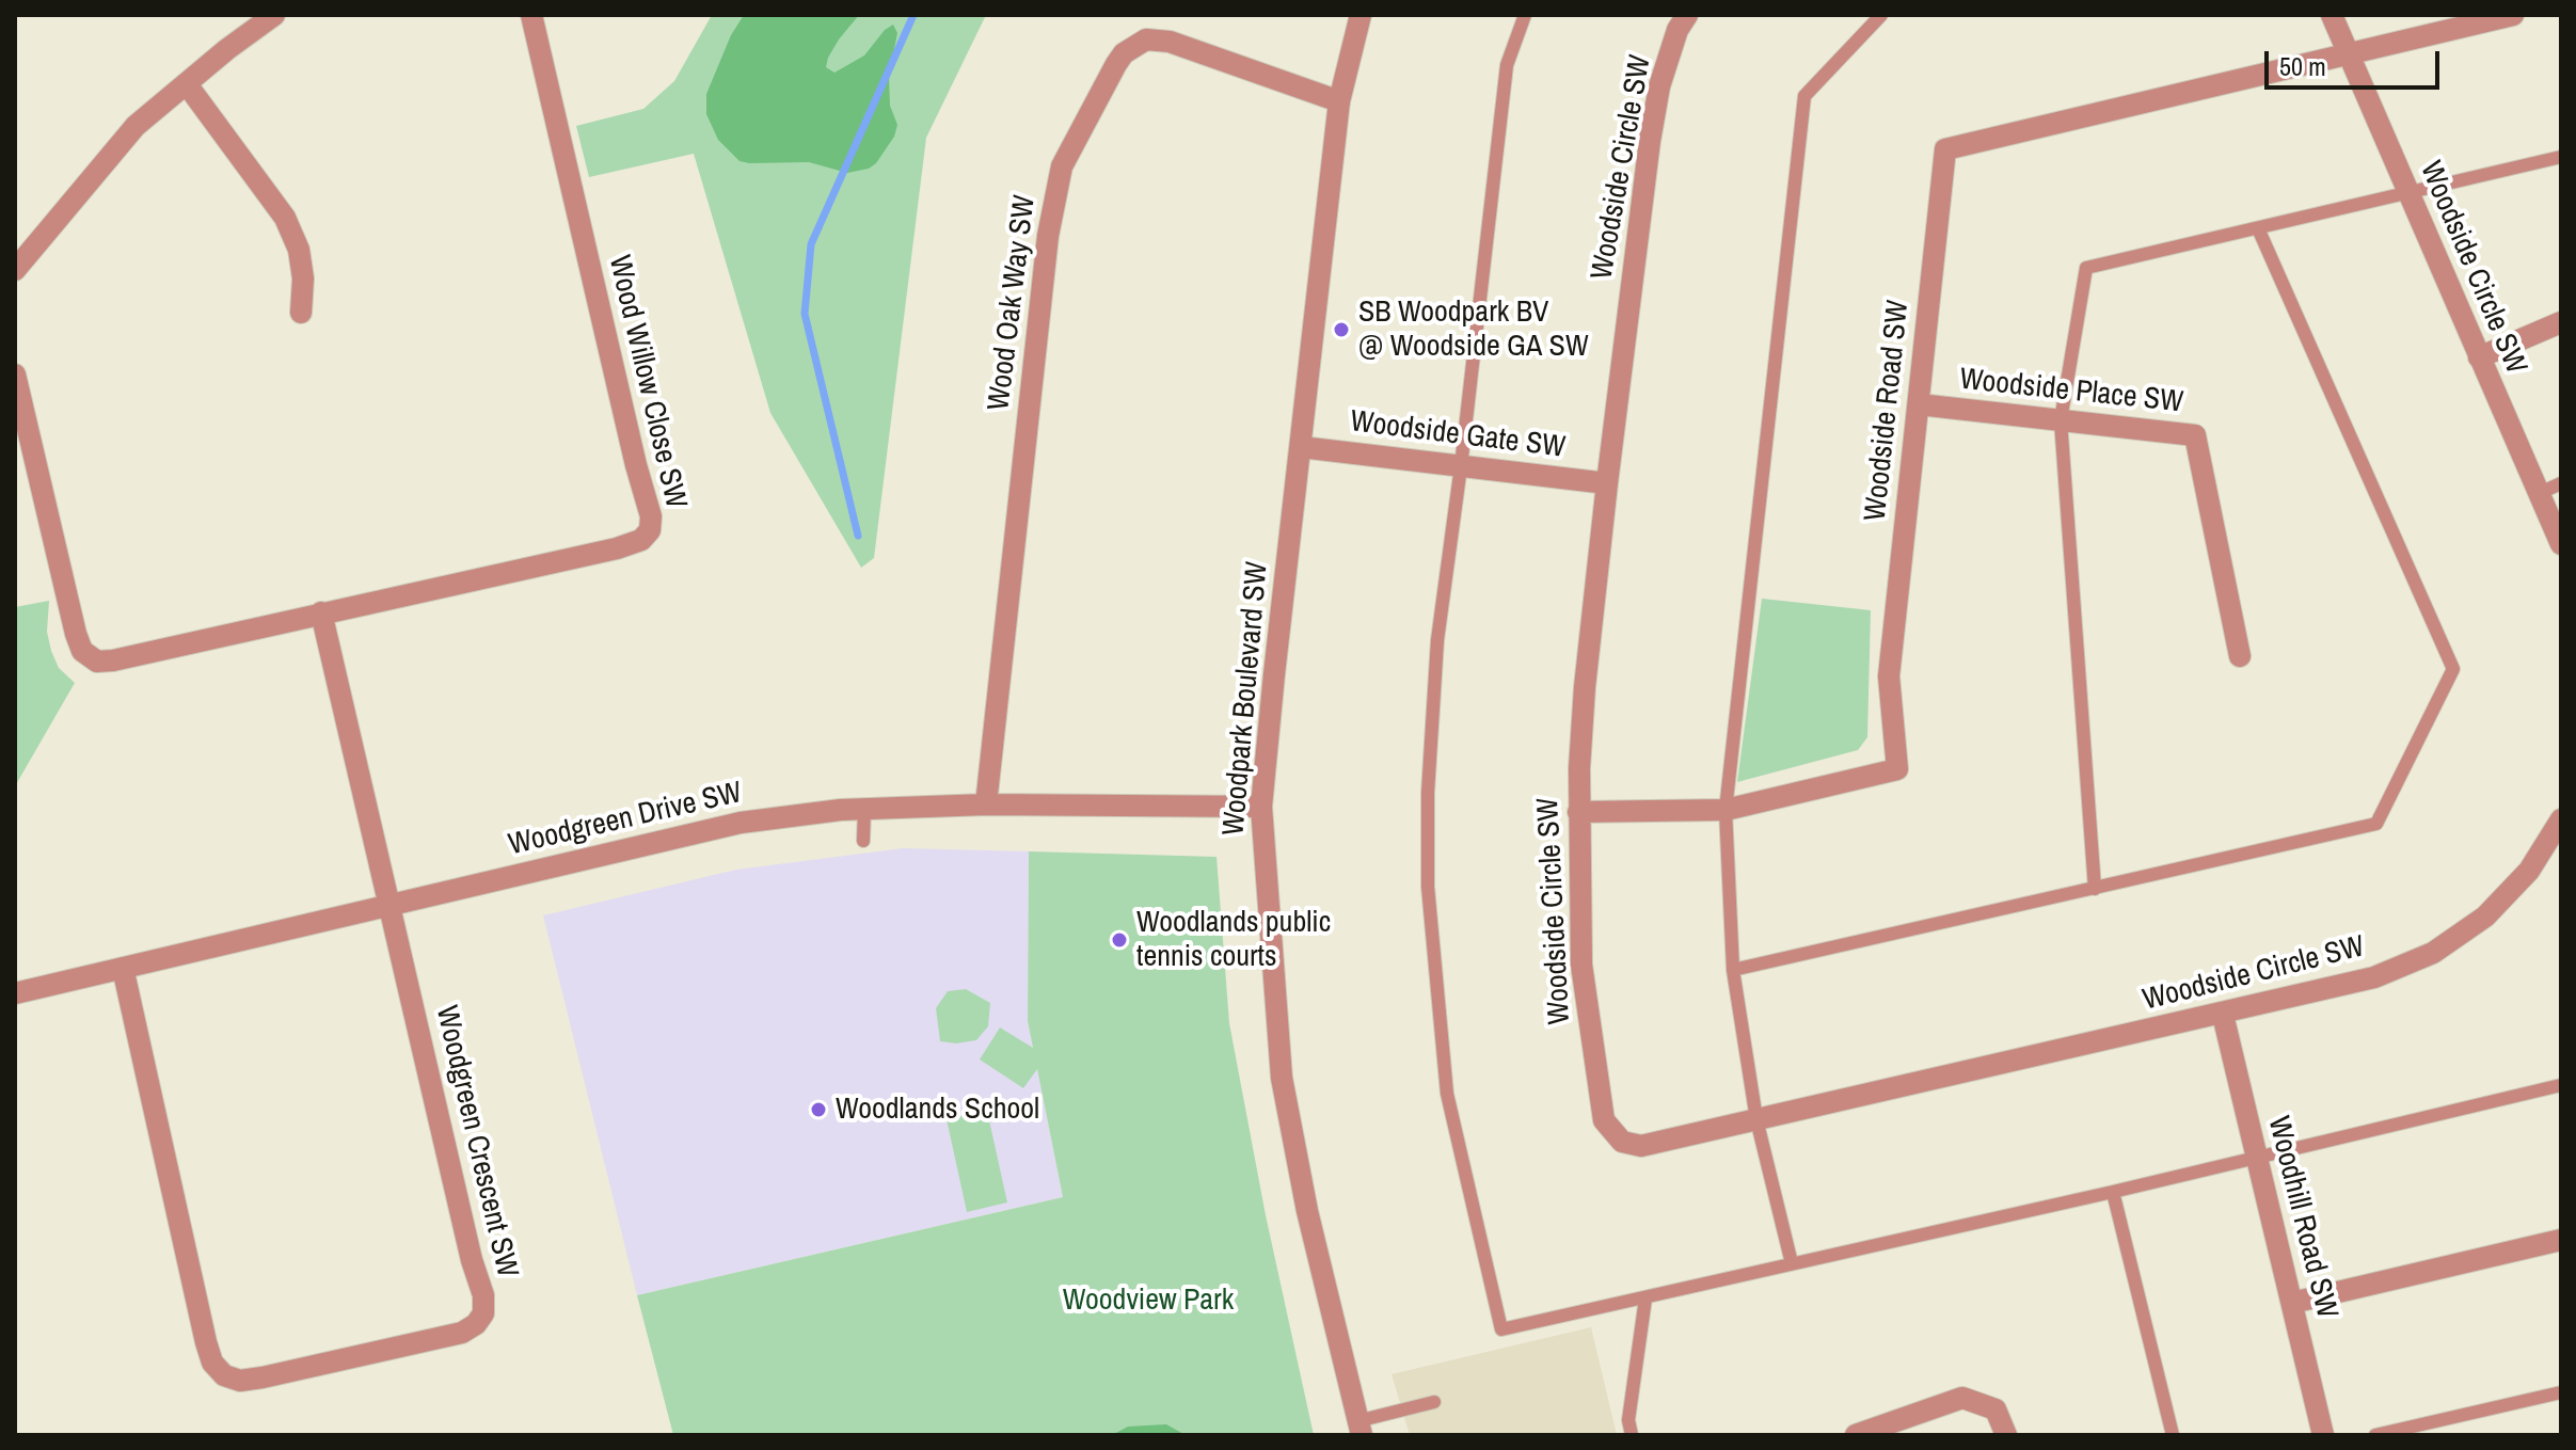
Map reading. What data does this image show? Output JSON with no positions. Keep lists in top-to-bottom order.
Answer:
{
  "streets": {
    "street": [
      "Woodside Circle SW",
      "Wood Oak Way SW",
      "Wood Willow Close SW",
      "Woodside Place SW",
      "Woodside Road SW",
      "Woodside Gate SW",
      "Woodpark Boulevard SW",
      "Woodgreen Drive SW",
      "Woodgreen Crescent SW",
      "Woodhill Road SW"
    ]
  },
  "crossings": [
    ["Woodside Circle SW", "Woodside Road SW"],
    ["Woodside Circle SW", "Woodside Gate SW"],
    ["Woodside Circle SW", "Woodhill Road SW"],
    ["Wood Oak Way SW", "Woodpark Boulevard SW"],
    ["Wood Oak Way SW", "Woodgreen Drive SW"],
    ["Woodside Place SW", "Woodside Road SW"],
    ["Woodside Gate SW", "Woodpark Boulevard SW"],
    ["Woodpark Boulevard SW", "Woodgreen Drive SW"],
    ["Woodgreen Drive SW", "Woodgreen Crescent SW"]
  ],
  "parks": ["Woodview Park"],
  "places": ["SB Woodpark BV @ Woodside GA SW", "Woodlands public tennis courts", "Woodlands School"],
  "scale_bar": "50 m"
}
